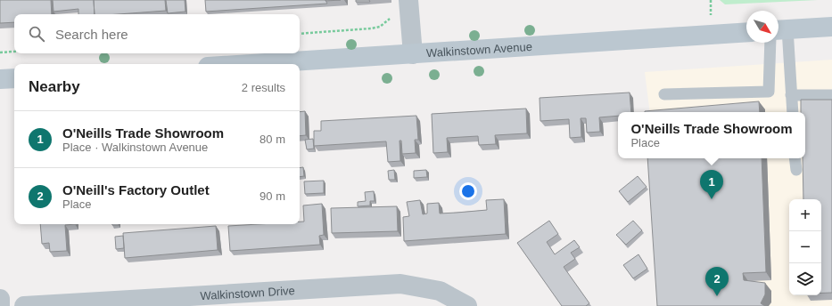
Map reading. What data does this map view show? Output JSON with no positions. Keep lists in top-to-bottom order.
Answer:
{
  "streets": {
    "main road": ["Walkinstown Avenue"],
    "street": ["Walkinstown Drive"]
  },
  "north": "bottom right",
  "page": {
    "search": "Search here",
    "heading": ["Nearby", "2 results"],
    "list": [
      {
        "mark": "1",
        "name": "O'Neills Trade Showroom",
        "note": "Place · Walkinstown Avenue",
        "value": "80 m"
      },
      {
        "mark": "2",
        "name": "O'Neill's Factory Outlet",
        "note": "Place",
        "value": "90 m"
      }
    ],
    "popup": ["O'Neills Trade Showroom", "Place"],
    "pins": ["1", "2"],
    "map_buttons": ["+", "−"]
  }
}
